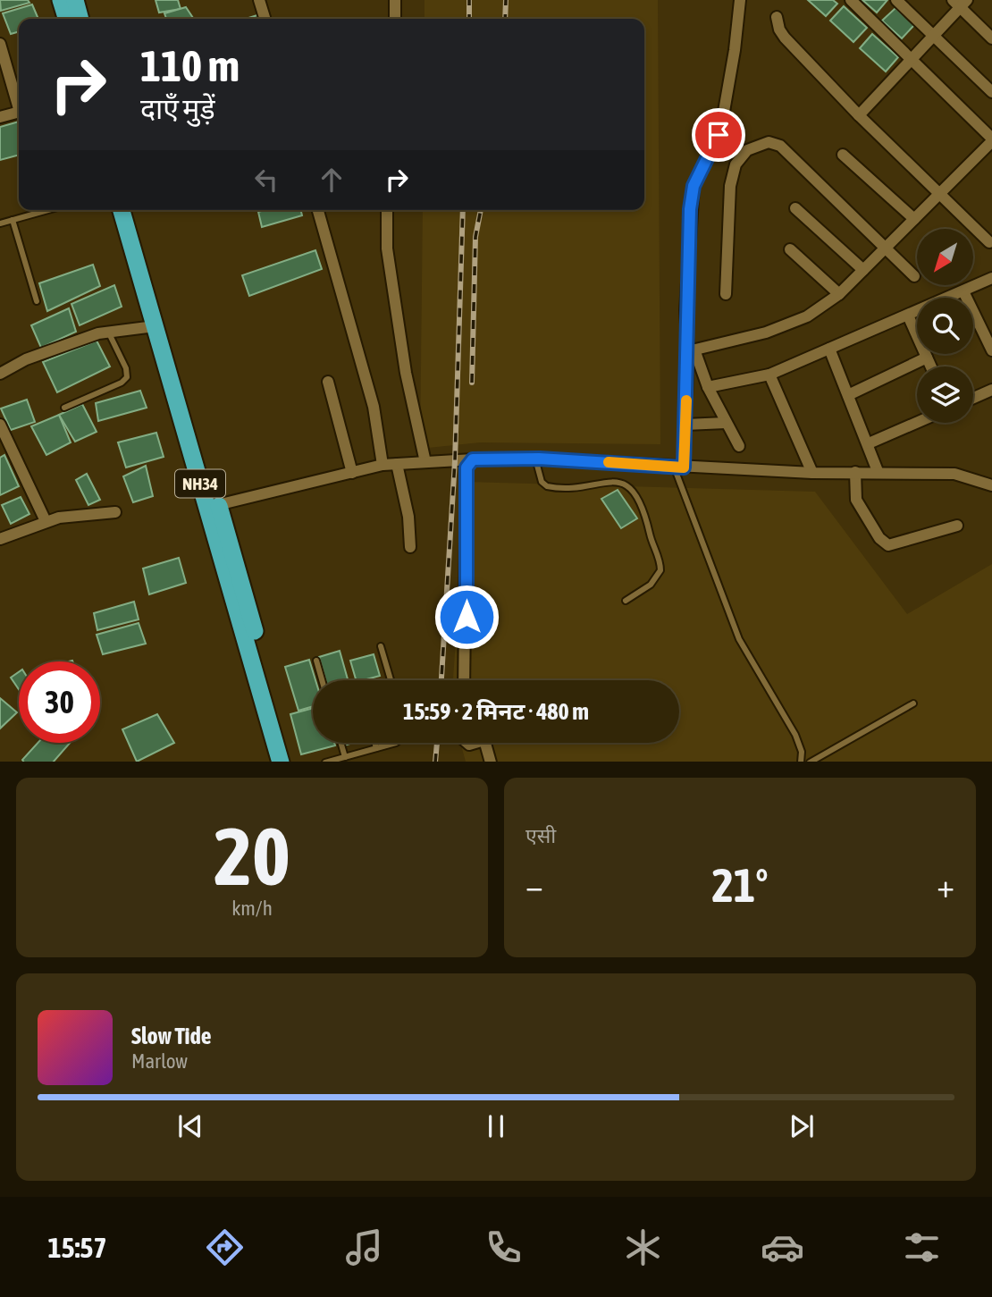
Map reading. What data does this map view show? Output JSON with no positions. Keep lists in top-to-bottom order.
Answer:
{
  "streets": {
    "highway": ["NH34"]
  },
  "north": "bottom left",
  "page": {
    "turn": ["110 m", "दाएँ मुड़ें"],
    "limit": "30",
    "trip": "15:59 · 2 मिनट · 480 m",
    "tile": [
      ["20", "km/h"],
      "एसी"
    ],
    "heat": ["−", "21°", "+"],
    "song": ["Slow Tide", "Marlow"],
    "tabs": "15:57"
  }
}
